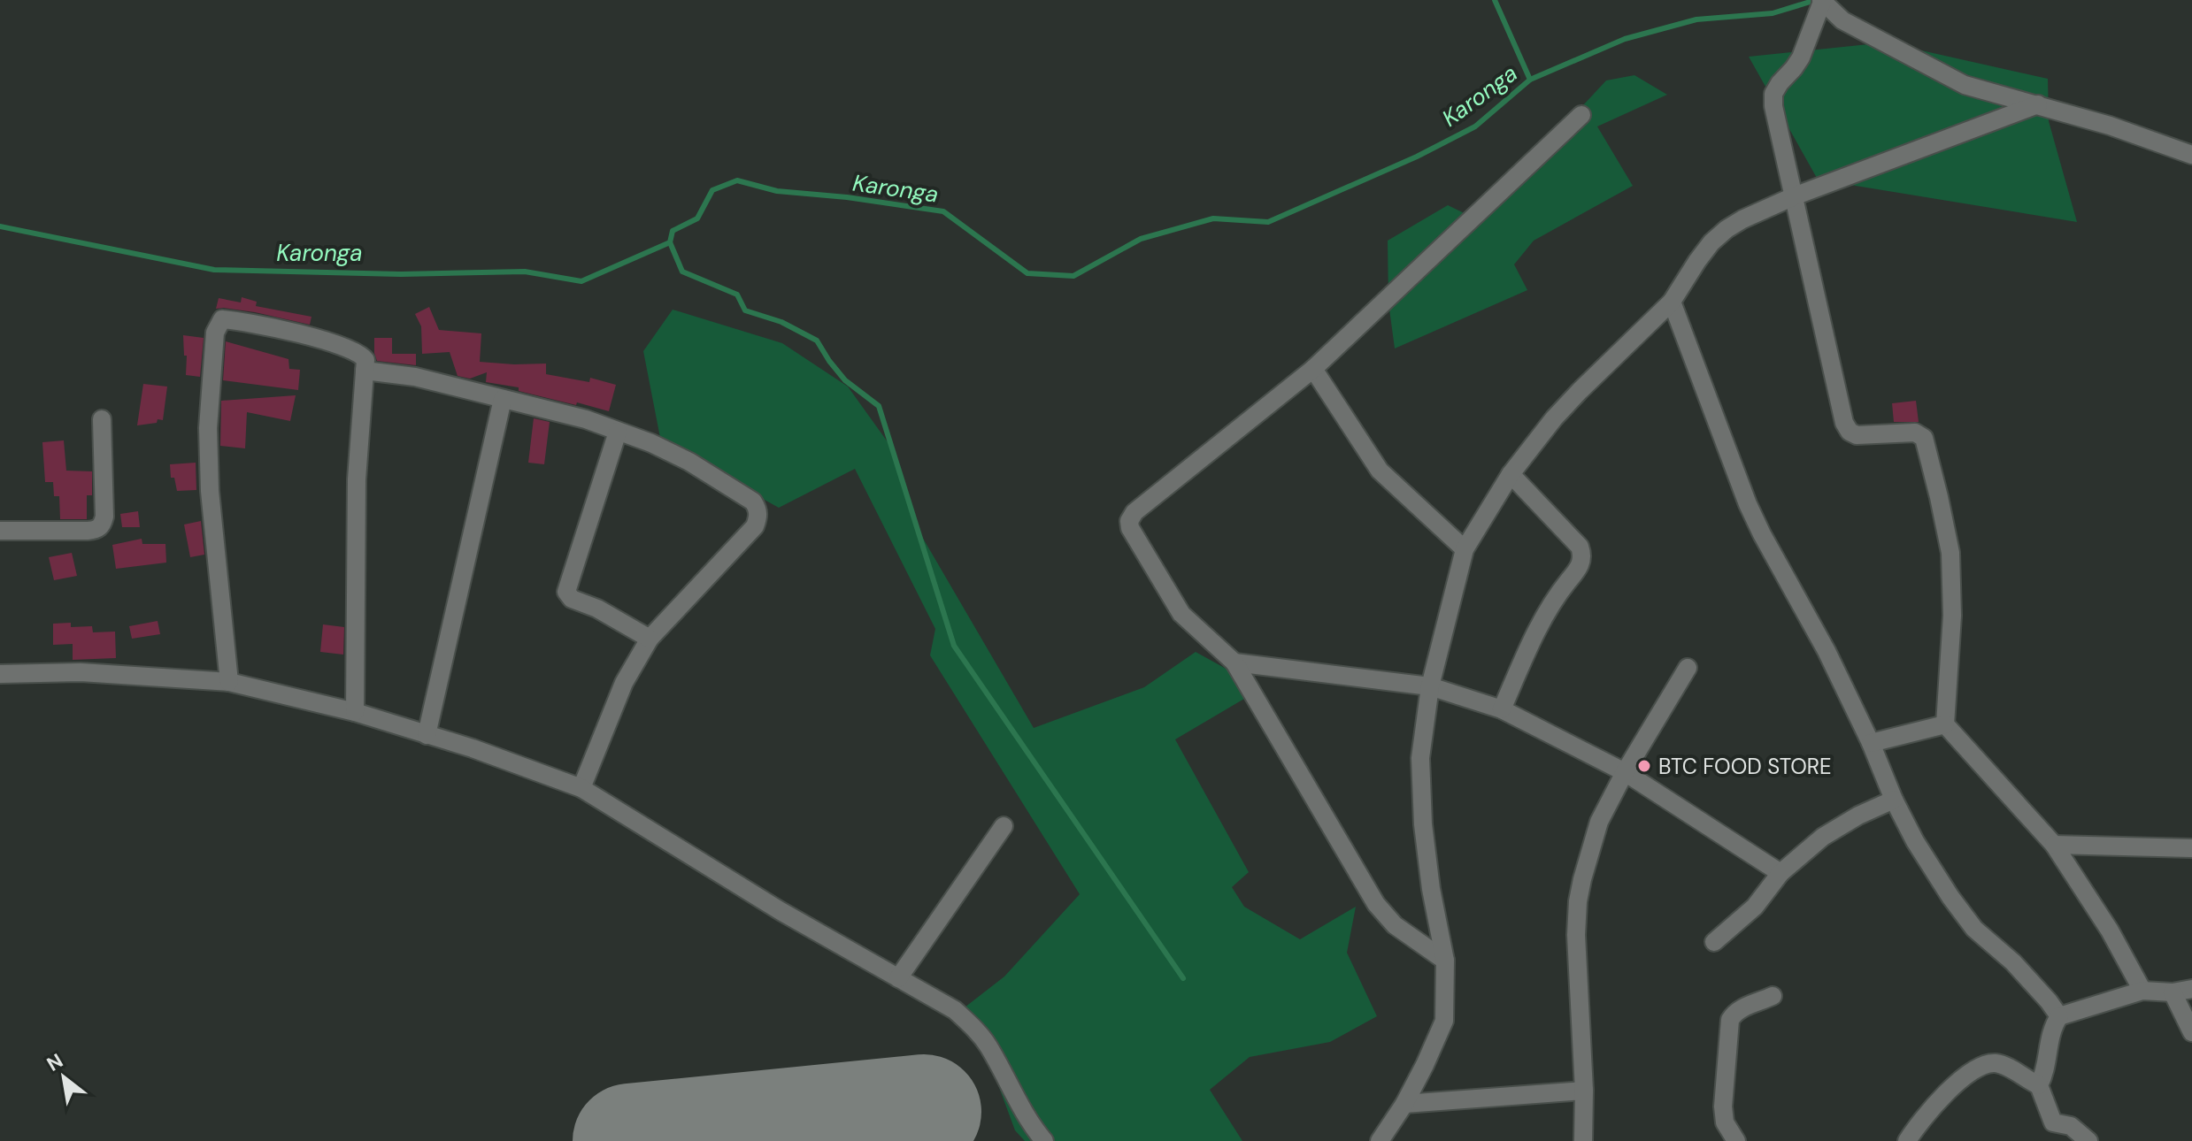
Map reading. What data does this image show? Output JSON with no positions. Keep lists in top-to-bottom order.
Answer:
{
  "water": ["Karonga"],
  "places": ["BTC FOOD STORE"],
  "north": "top left"
}
